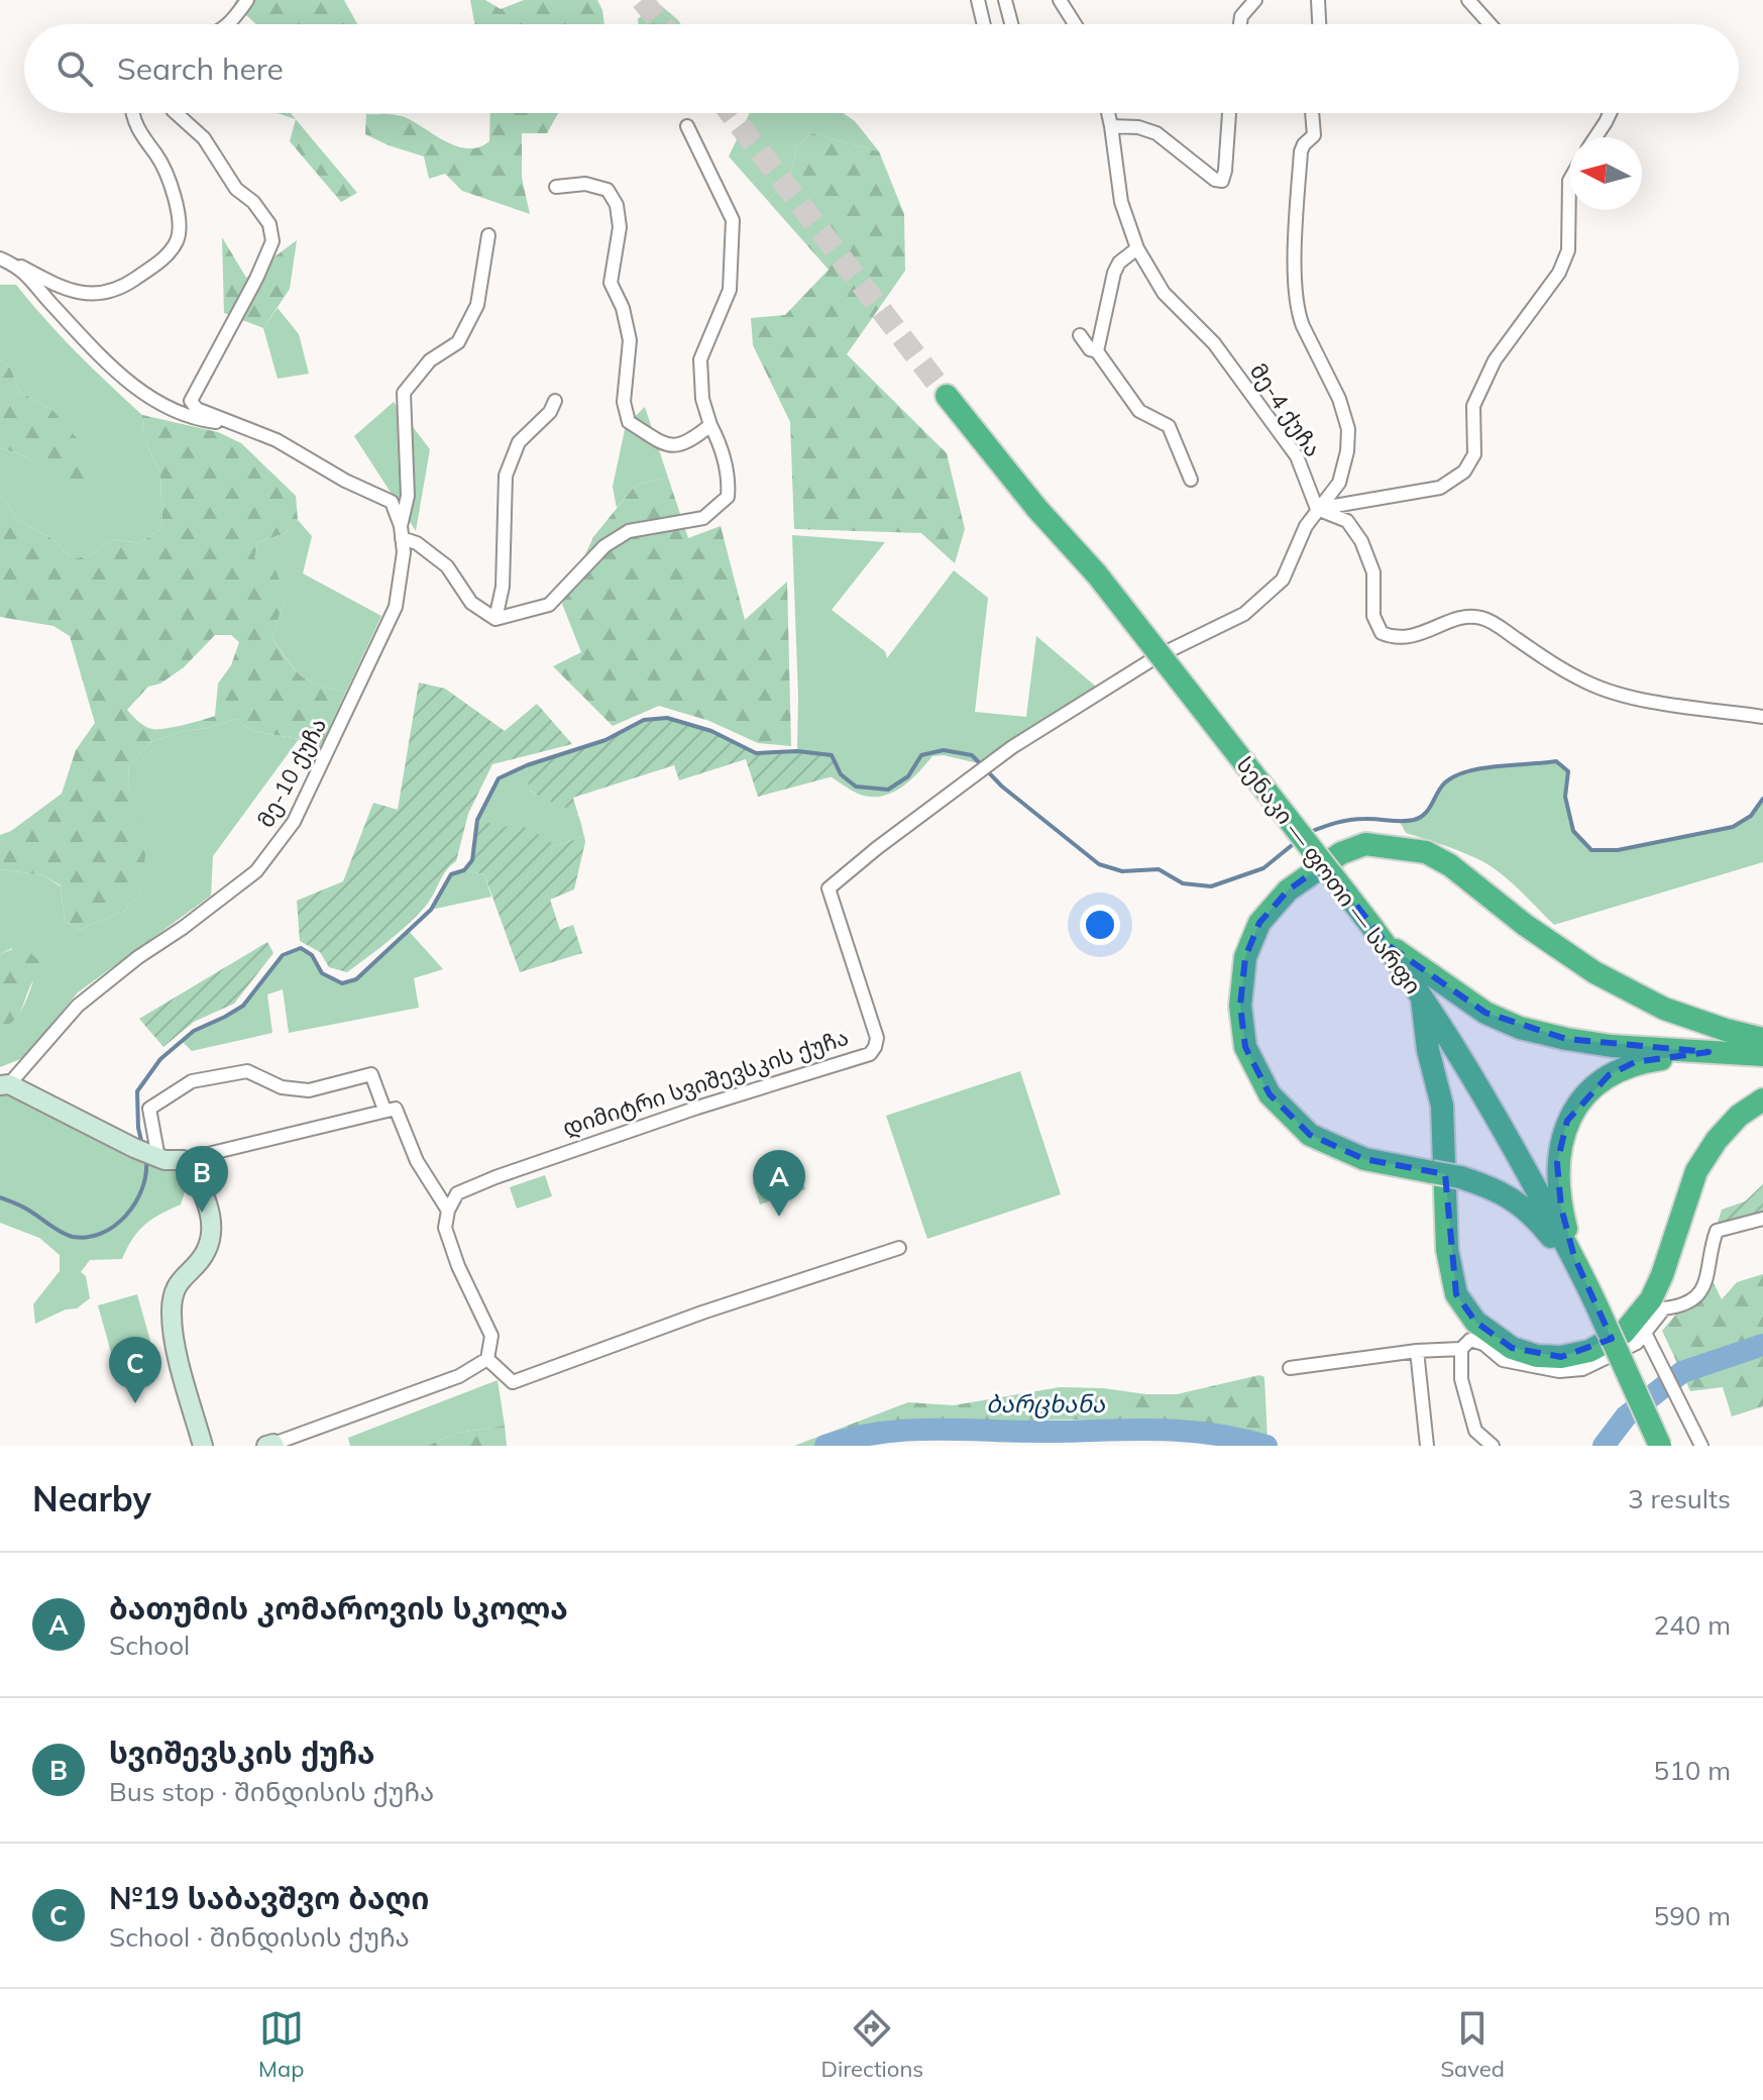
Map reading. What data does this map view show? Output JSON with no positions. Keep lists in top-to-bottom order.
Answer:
{
  "streets": {
    "highway": ["სენაკი — ფოთი — სარფი"],
    "street": ["მე-4 ქუჩა", "მე-10 ქუჩა", "დიმიტრი სვიშევსკის ქუჩა"]
  },
  "crossings": [
    ["მე-4 ქუჩა", "დიმიტრი სვიშევსკის ქუჩა"]
  ],
  "water": ["ბარცხანა"],
  "north": "left",
  "page": {
    "search": "Search here",
    "pins": ["B", "A", "C"],
    "heading": ["Nearby", "3 results"],
    "list": [
      {
        "mark": "A",
        "name": "ბათუმის კომაროვის სკოლა",
        "note": "School",
        "value": "240 m"
      },
      {
        "mark": "B",
        "name": "სვიშევსკის ქუჩა",
        "note": "Bus stop · შინდისის ქუჩა",
        "value": "510 m"
      },
      {
        "mark": "C",
        "name": "№19 საბავშვო ბაღი",
        "note": "School · შინდისის ქუჩა",
        "value": "590 m"
      }
    ],
    "nav": ["Map", "Directions", "Saved"]
  }
}
